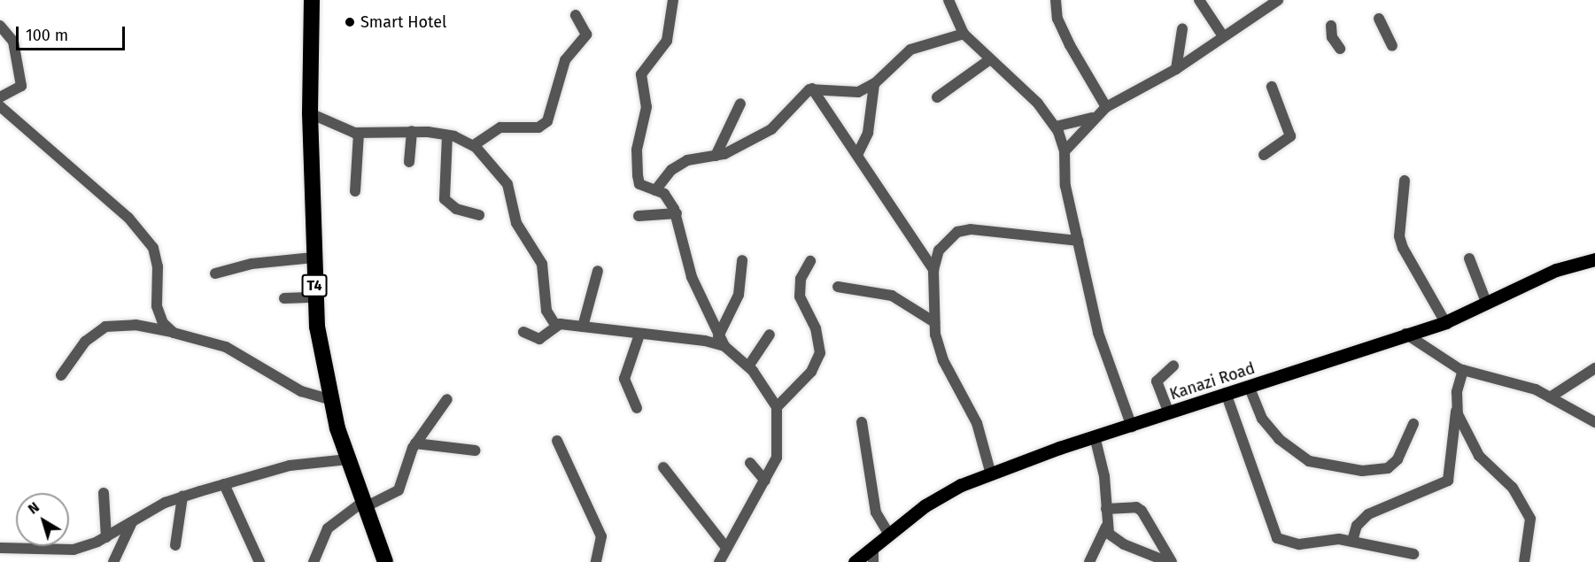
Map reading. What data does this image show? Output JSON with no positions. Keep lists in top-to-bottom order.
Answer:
{
  "streets": {
    "highway": ["T4"],
    "main road": ["Kanazi Road"]
  },
  "places": ["Smart Hotel"],
  "scale_bar": "100 m",
  "north": "top left"
}
